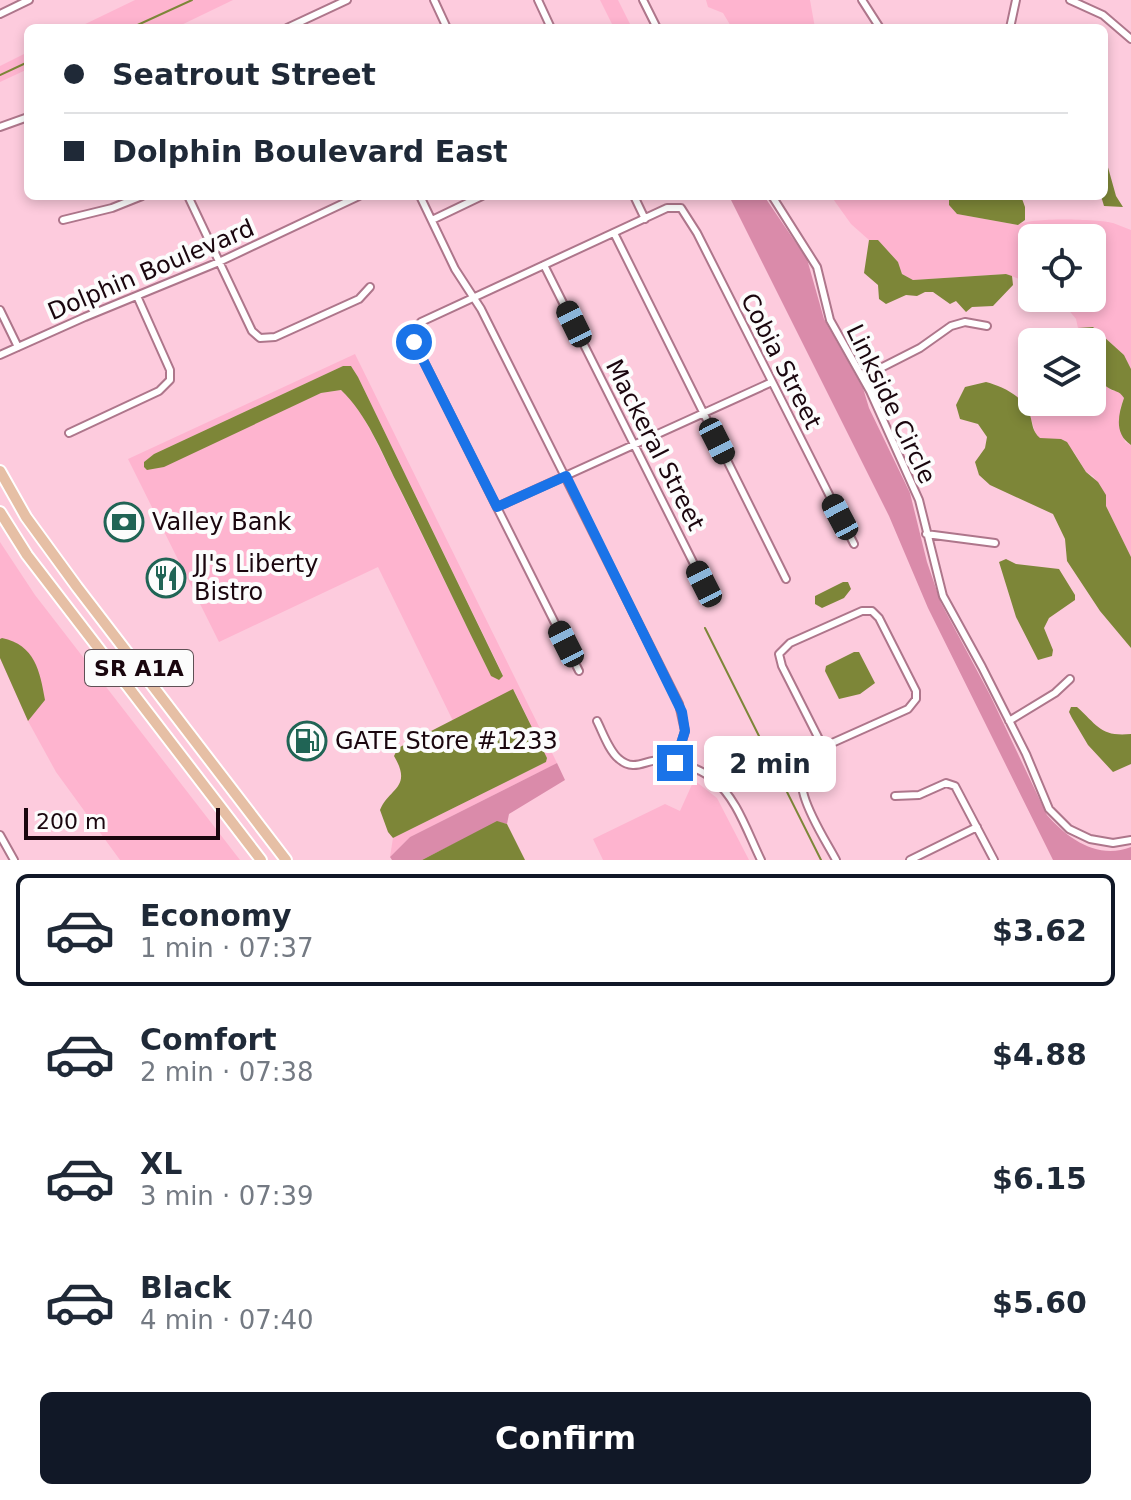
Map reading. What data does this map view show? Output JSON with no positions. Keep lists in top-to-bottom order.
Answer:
{
  "streets": {
    "main road": ["SR A1A"],
    "street": [
      "Dolphin Boulevard",
      "Cobia Street",
      "Linkside Circle",
      "Mackeral Street"
    ]
  },
  "places": {
    "bank": ["Valley Bank"],
    "restaurant": ["JJ's Liberty Bistro"],
    "fuel station": ["GATE Store #1233"]
  },
  "scale_bar": "200 m",
  "page": {
    "banner": ["Seatrout Street", "Dolphin Boulevard East"],
    "bubble": "2 min",
    "scale": "200 m",
    "list": [
      {
        "name": "Economy",
        "note": "1 min · 07:37",
        "value": "$3.62"
      },
      {
        "name": "Comfort",
        "note": "2 min · 07:38",
        "value": "$4.88"
      },
      {
        "name": "XL",
        "note": "3 min · 07:39",
        "value": "$6.15"
      },
      {
        "name": "Black",
        "note": "4 min · 07:40",
        "value": "$5.60"
      }
    ],
    "buttons": "Confirm"
  }
}
